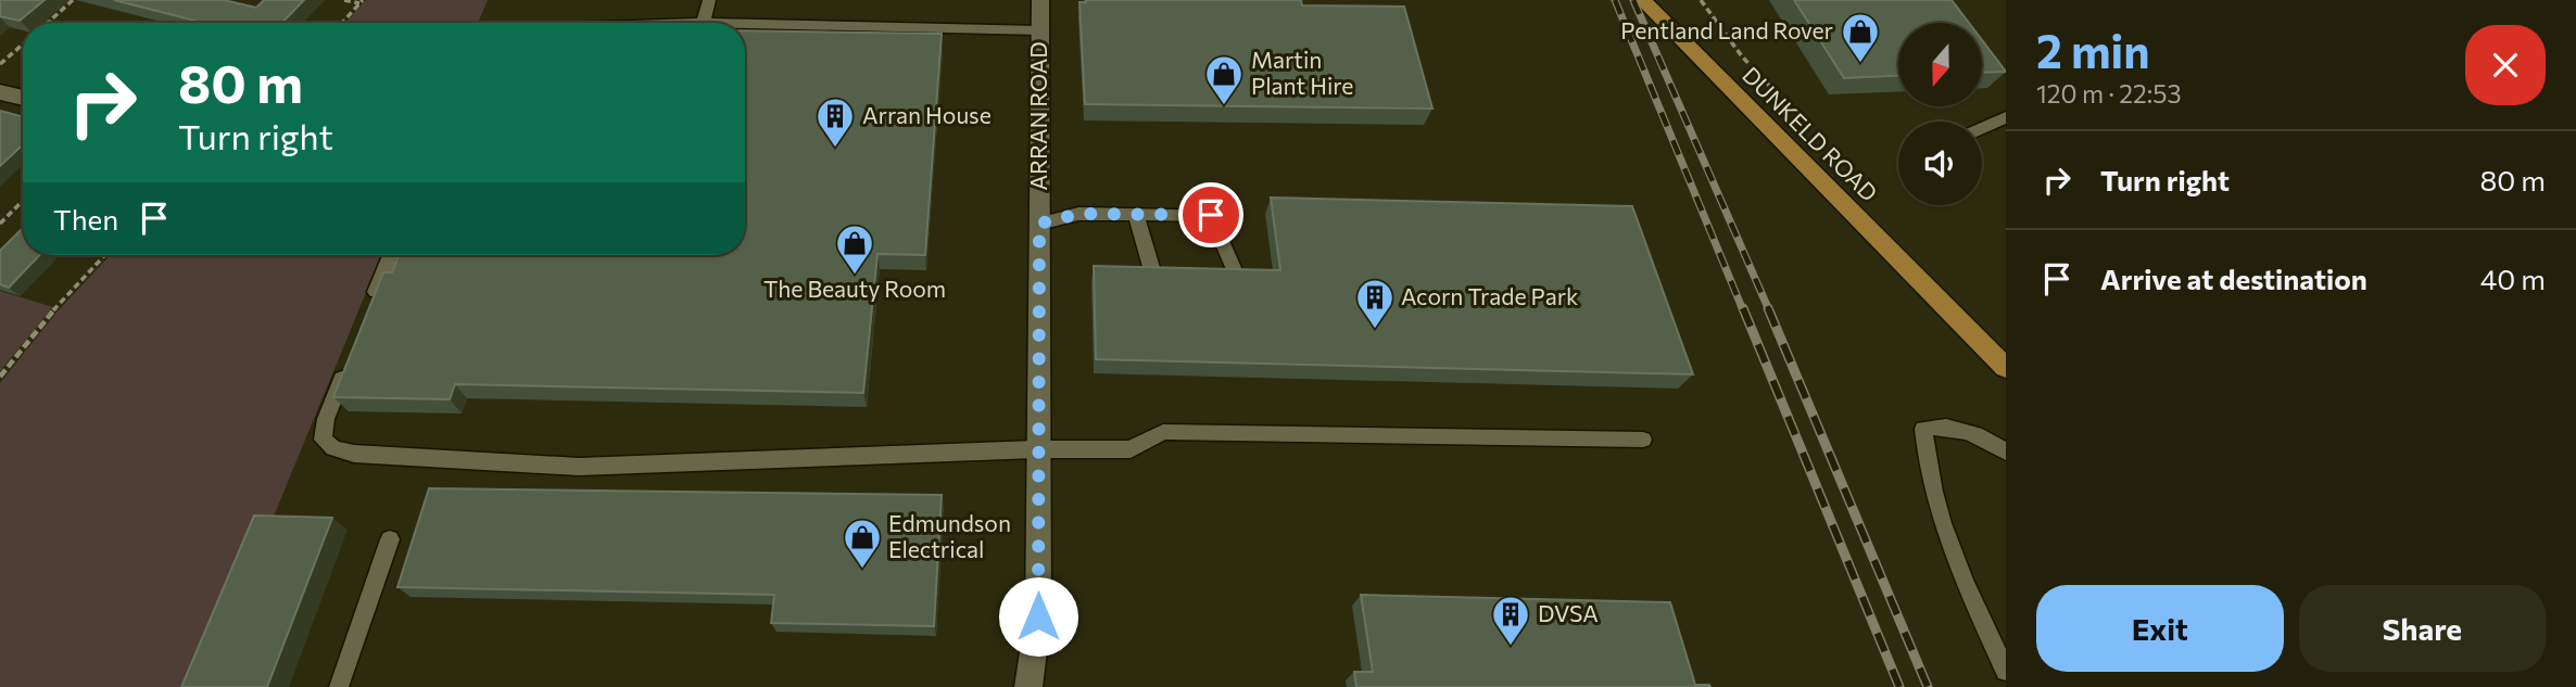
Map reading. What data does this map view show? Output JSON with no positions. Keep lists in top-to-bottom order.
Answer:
{
  "streets": {
    "main road": ["DUNKELD ROAD"],
    "street": ["ARRAN ROAD"]
  },
  "places": {
    "shop": [
      "Pentland Land Rover",
      "Martin Plant Hire",
      "The Beauty Room",
      "Edmundson Electrical"
    ],
    "building": ["Arran House", "Acorn Trade Park", "DVSA"]
  },
  "north": "bottom",
  "page": {
    "heading": ["2 min", "120 m · 22:53"],
    "turn": ["80 m", "Turn right"],
    "list": [
      {
        "name": "Turn right",
        "value": "80 m"
      },
      {
        "name": "Arrive at destination",
        "value": "40 m"
      }
    ],
    "then": "Then",
    "buttons": ["Exit", "Share"]
  }
}
